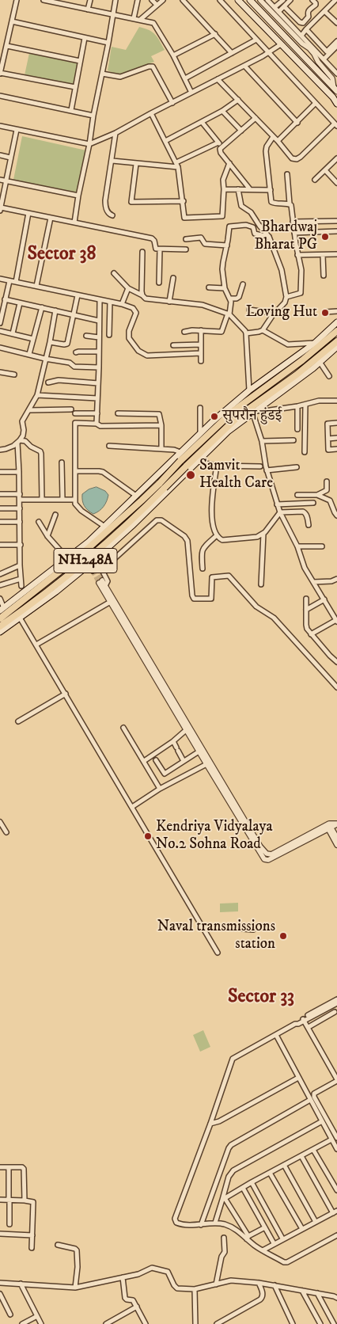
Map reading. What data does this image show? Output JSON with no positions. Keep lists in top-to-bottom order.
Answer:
{
  "streets": {
    "highway": ["NH248A"]
  },
  "districts": ["Sector 38", "Sector 33"],
  "places": [
    "Bhardwaj Bharat PG",
    "Loving Hut",
    "सुपरौन हुंडई",
    "Samvit Health Care",
    "Kendriya Vidyalaya No.2 Sohna Road",
    "Naval transmissions station"
  ]
}
